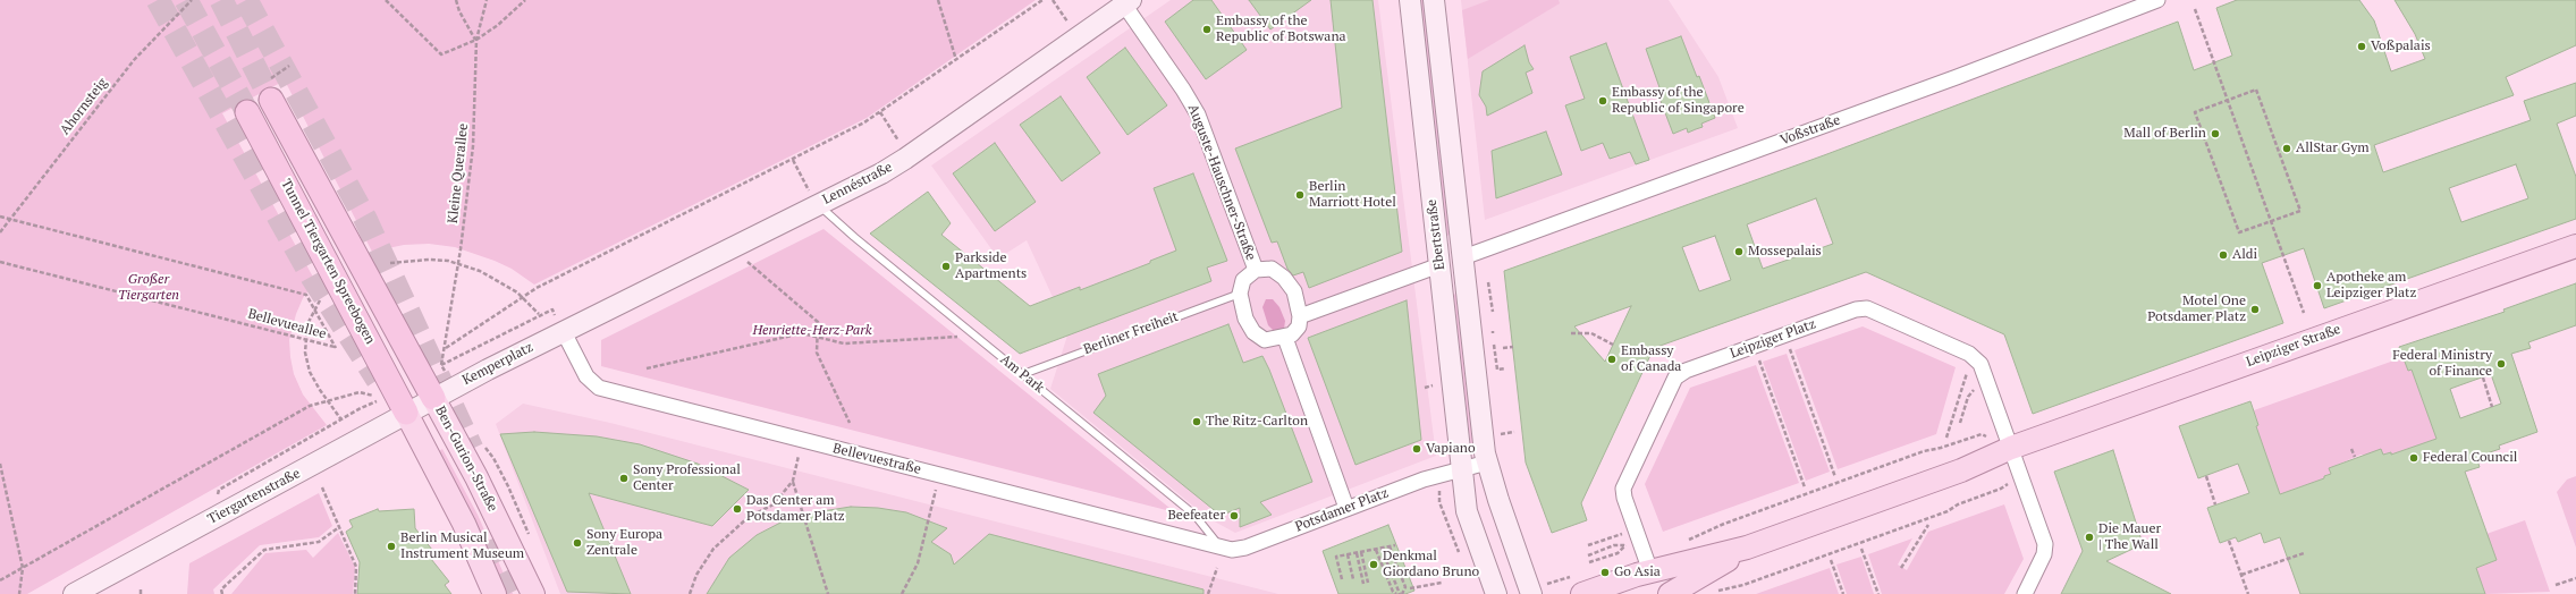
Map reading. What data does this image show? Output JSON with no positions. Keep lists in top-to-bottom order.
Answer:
{
  "streets": {
    "highway": ["Tunnel Tiergarten Spreebogen"],
    "main road": [
      "Lennéstraße",
      "Ebertstraße",
      "Leipziger Straße",
      "Kemperplatz",
      "Ben-Gurion-Straße",
      "Tiergartenstraße"
    ],
    "street": [
      "Voßstraße",
      "Auguste-Hauschner-Straße",
      "Leipziger Platz",
      "Bellevuestraße",
      "Potsdamer Platz"
    ],
    "lane": ["Berliner Freiheit", "Am Park"],
    "path": ["Ahornsteig", "Kleine Querallee", "Bellevueallee"]
  },
  "crossings": [
    ["Ahornsteig", "Bellevueallee"],
    ["Voßstraße", "Ebertstraße"],
    ["Auguste-Hauschner-Straße", "Lennéstraße"],
    ["Auguste-Hauschner-Straße", "Berliner Freiheit"],
    ["Lennéstraße", "Kemperplatz"],
    ["Lennéstraße", "Am Park"],
    ["Lennéstraße", "Bellevuestraße"],
    ["Ebertstraße", "Potsdamer Platz"],
    ["Tunnel Tiergarten Spreebogen", "Kemperplatz"],
    ["Tunnel Tiergarten Spreebogen", "Ben-Gurion-Straße"],
    ["Tunnel Tiergarten Spreebogen", "Tiergartenstraße"],
    ["Berliner Freiheit", "Am Park"],
    ["Leipziger Platz", "Leipziger Straße"],
    ["Kemperplatz", "Ben-Gurion-Straße"],
    ["Kemperplatz", "Bellevuestraße"],
    ["Kemperplatz", "Tiergartenstraße"],
    ["Am Park", "Bellevuestraße"],
    ["Am Park", "Potsdamer Platz"],
    ["Ben-Gurion-Straße", "Tiergartenstraße"],
    ["Bellevuestraße", "Potsdamer Platz"]
  ],
  "parks": ["Großer Tiergarten", "Henriette-Herz-Park"],
  "places": [
    "Embassy of the Republic of Botswana",
    "Voßpalais",
    "Embassy of the Republic of Singapore",
    "Mall of Berlin",
    "AllStar Gym",
    "Berlin Marriott Hotel",
    "Mossepalais",
    "Aldi",
    "Parkside Apartments",
    "Apotheke am Leipziger Platz",
    "Motel One Potsdamer Platz",
    "Embassy of Canada",
    "Federal Ministry of Finance",
    "The Ritz-Carlton",
    "Vapiano",
    "Federal Council",
    "Sony Professional Center",
    "Das Center am Potsdamer Platz",
    "Beefeater",
    "Die Mauer | The Wall",
    "Sony Europa Zentrale",
    "Berlin Musical Instrument Museum",
    "Denkmal Giordano Bruno",
    "Go Asia"
  ]
}
